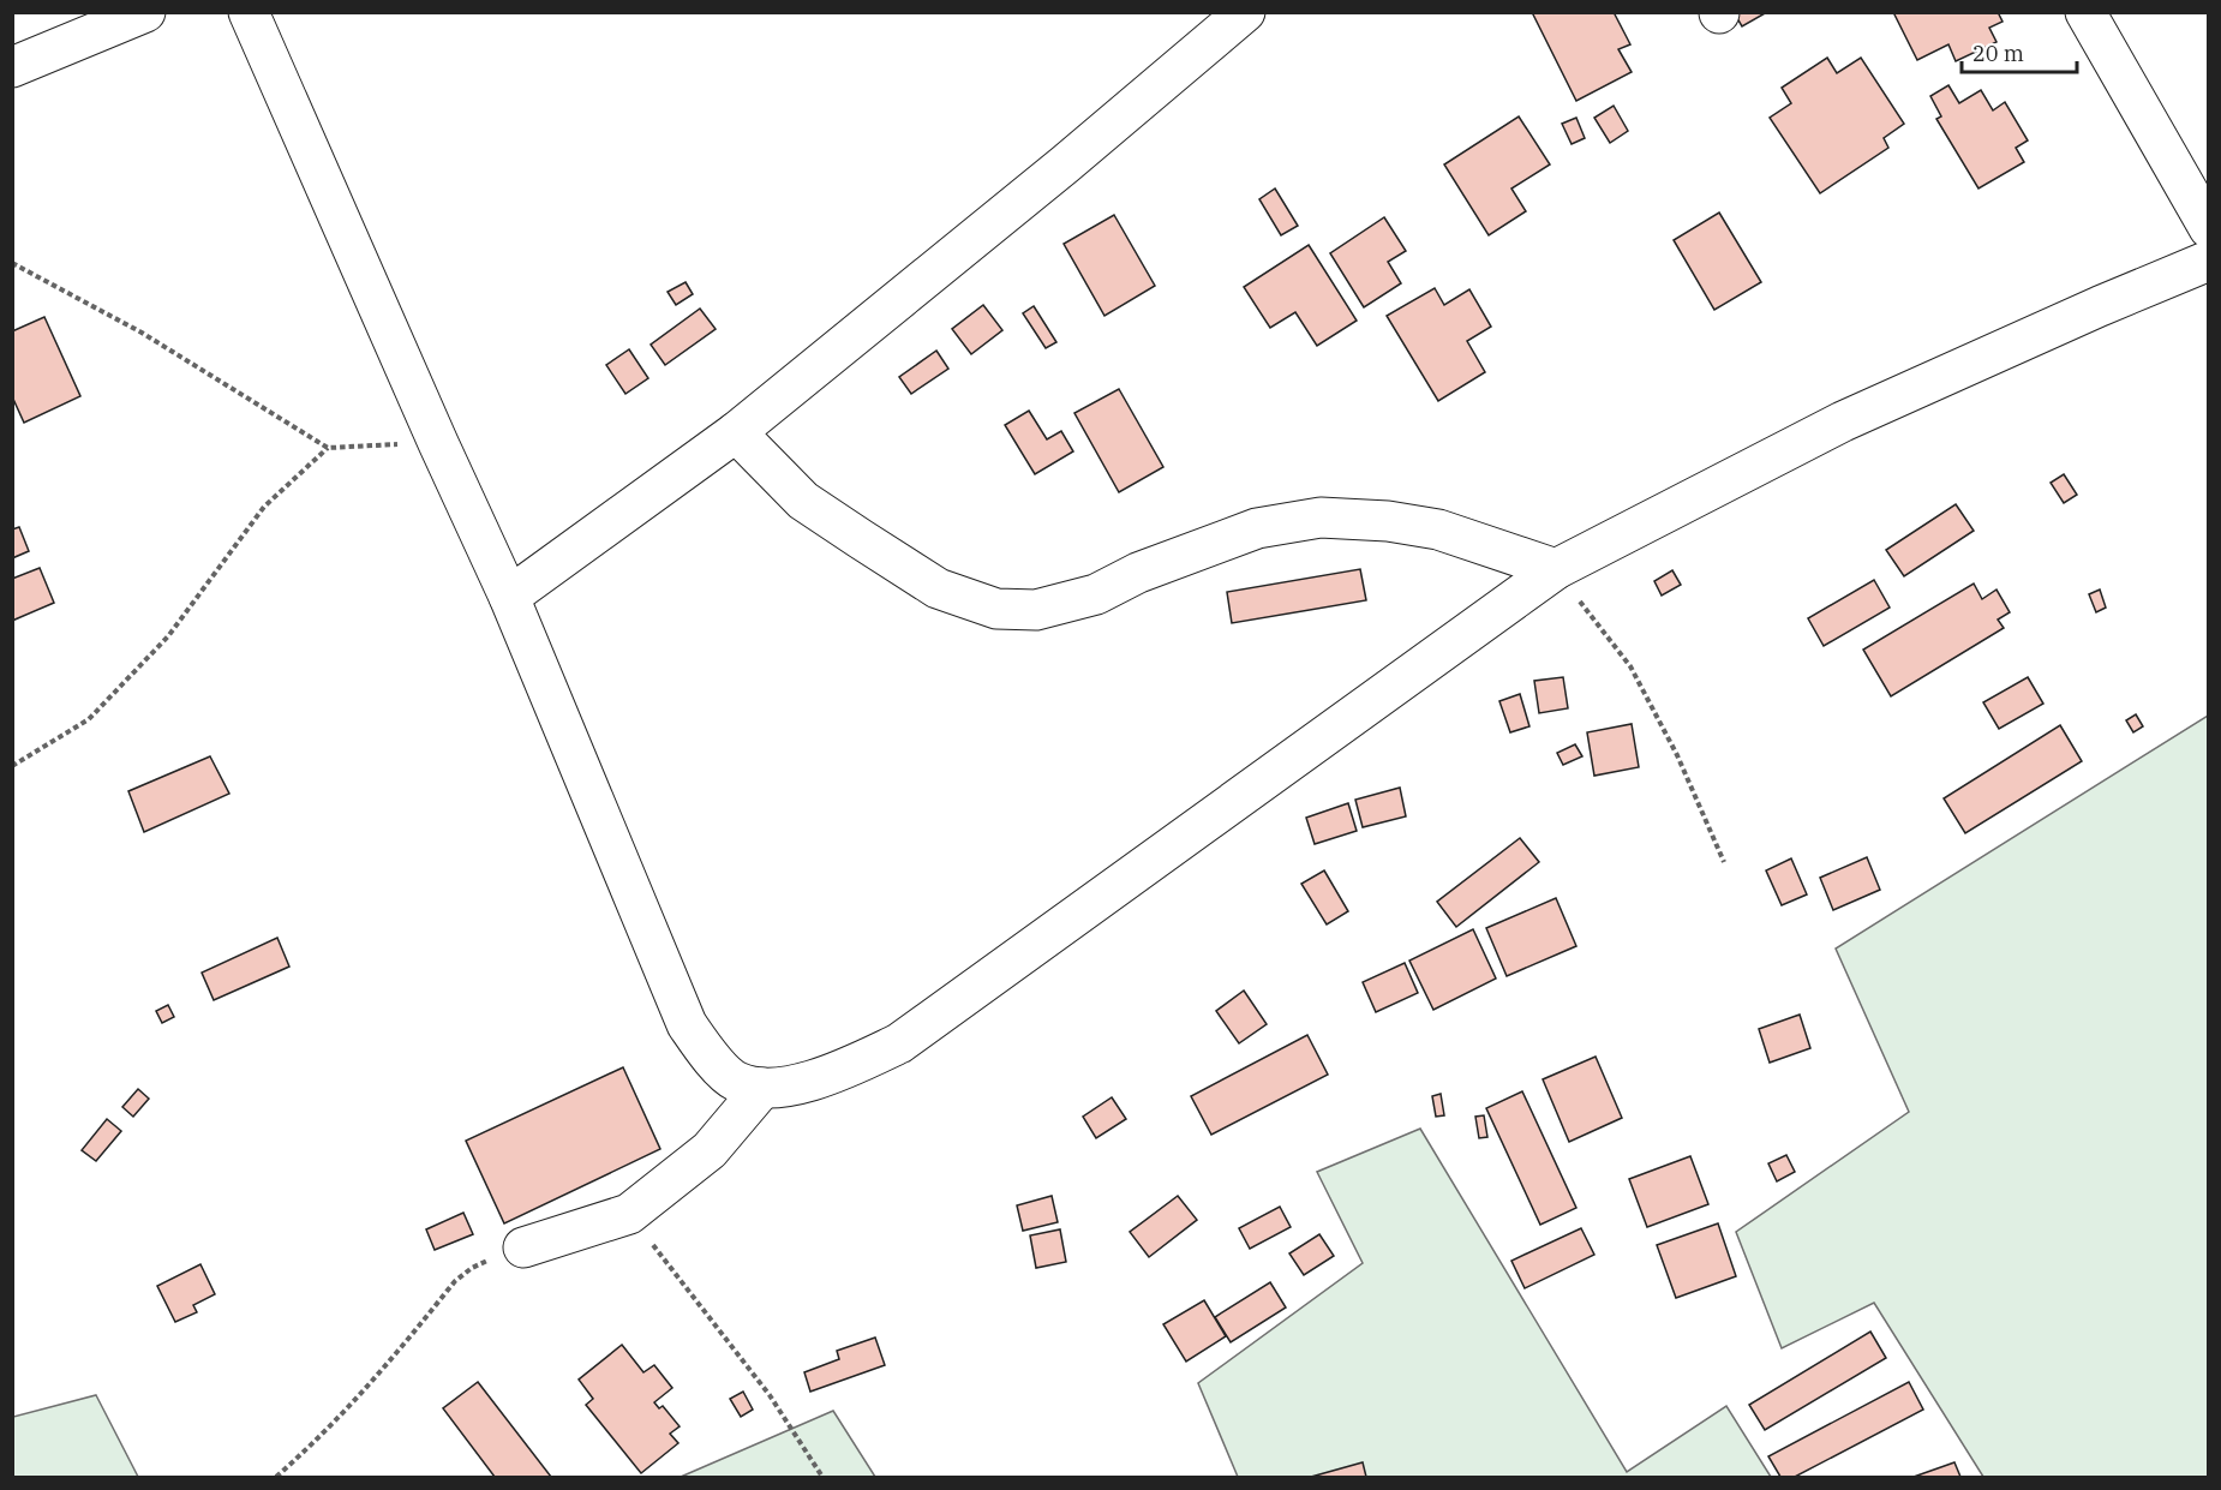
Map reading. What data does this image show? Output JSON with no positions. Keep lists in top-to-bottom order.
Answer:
{
  "scale_bar": "20 m"
}
